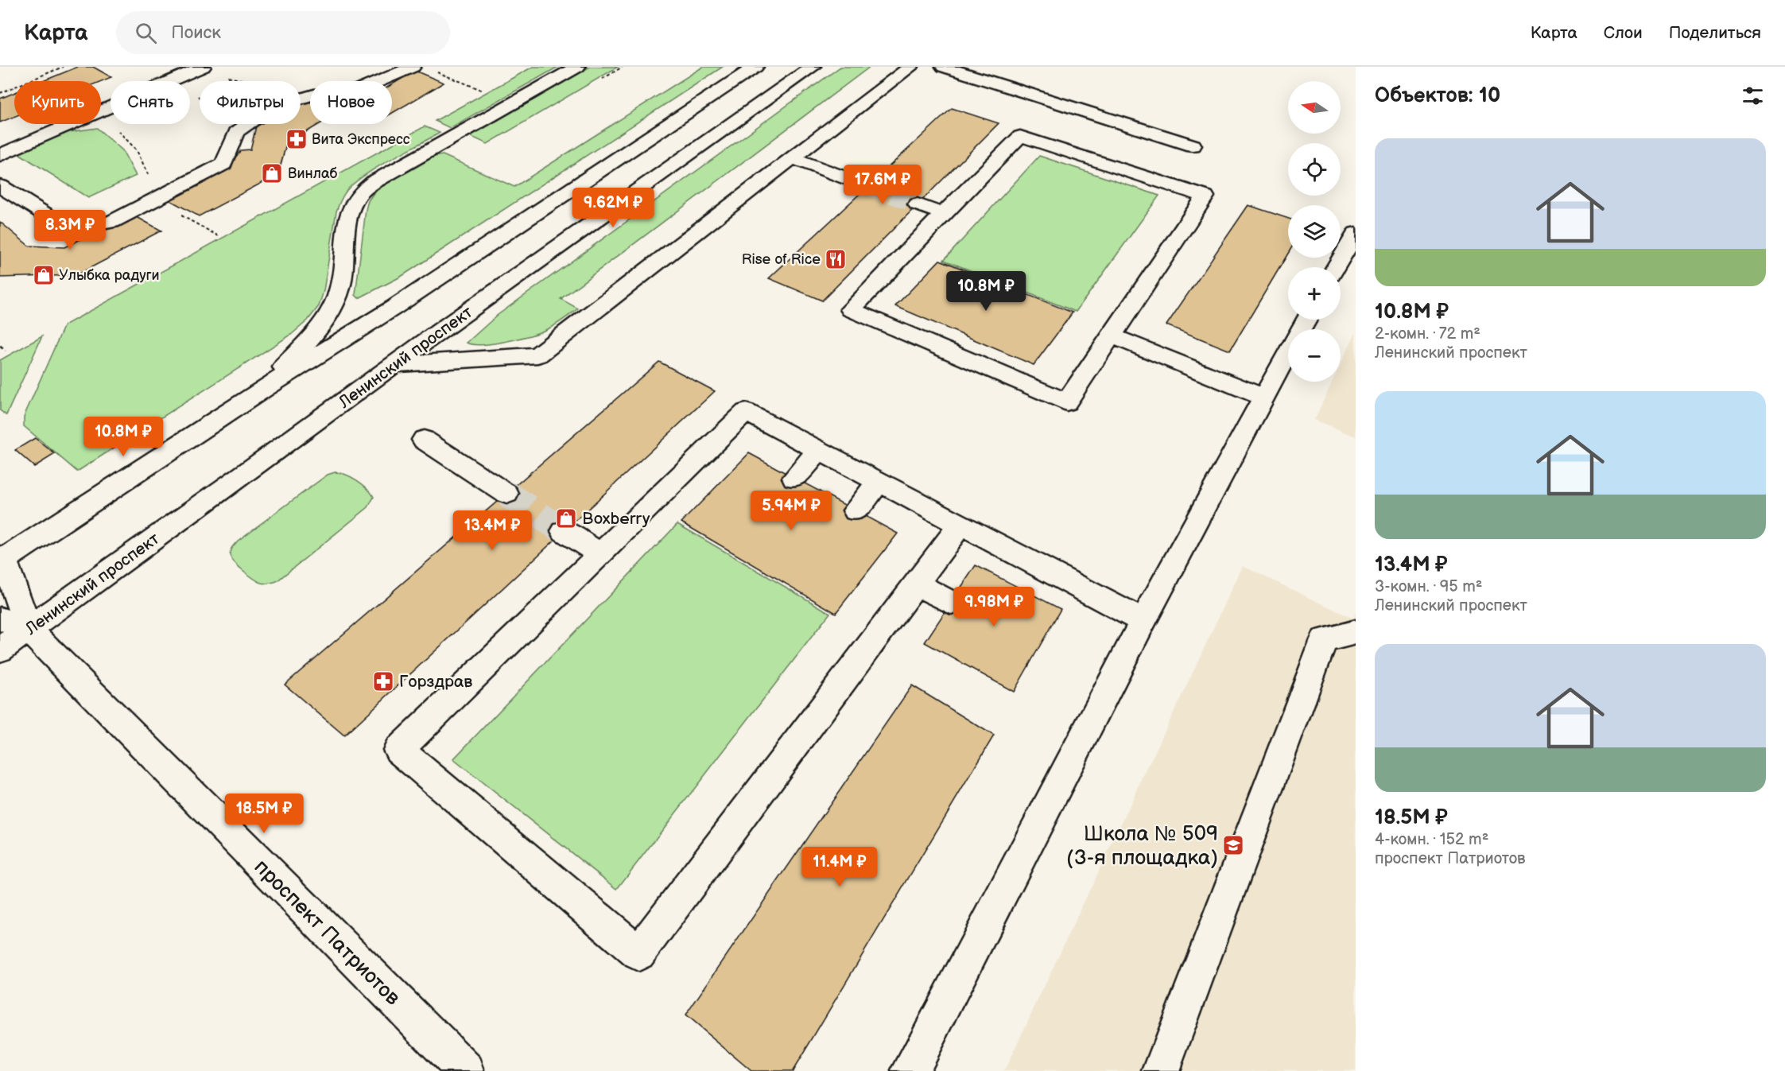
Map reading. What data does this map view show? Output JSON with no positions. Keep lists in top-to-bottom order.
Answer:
{
  "streets": {
    "street": ["Ленинский проспект", "проспект Патриотов"]
  },
  "crossings": [
    ["Ленинский проспект", "проспект Патриотов"]
  ],
  "places": {
    "pharmacy": ["Вита Экспресс", "Горздрав"],
    "shop": ["Винлаб", "Улыбка радуги", "Boxberry"],
    "restaurant": ["Rise of Rice"],
    "school or university": ["Школа № 509 (3-я площадка)"]
  },
  "north": "left",
  "page": {
    "header": "Карта",
    "search": "Поиск",
    "nav": ["Карта", "Слои", "Поделиться"],
    "heading": "Объектов: 10",
    "map_buttons": ["+", "−"],
    "chip": [
      "Купить",
      "Снять",
      "Фильтры",
      "Новое"
    ],
    "list": [
      {
        "name": "10.8M ₽",
        "note": "2-комн. · 72 m² · Ленинский проспект"
      },
      {
        "name": "13.4M ₽",
        "note": "3-комн. · 95 m² · Ленинский проспект"
      },
      {
        "name": "18.5M ₽",
        "note": "4-комн. · 152 m² · проспект Патриотов"
      }
    ],
    "price": [
      "17.6M ₽",
      "9.62M ₽",
      "8.3M ₽",
      "10.8M ₽",
      "10.8M ₽",
      "5.94M ₽",
      "13.4M ₽",
      "9.98M ₽",
      "18.5M ₽",
      "11.4M ₽"
    ]
  }
}
